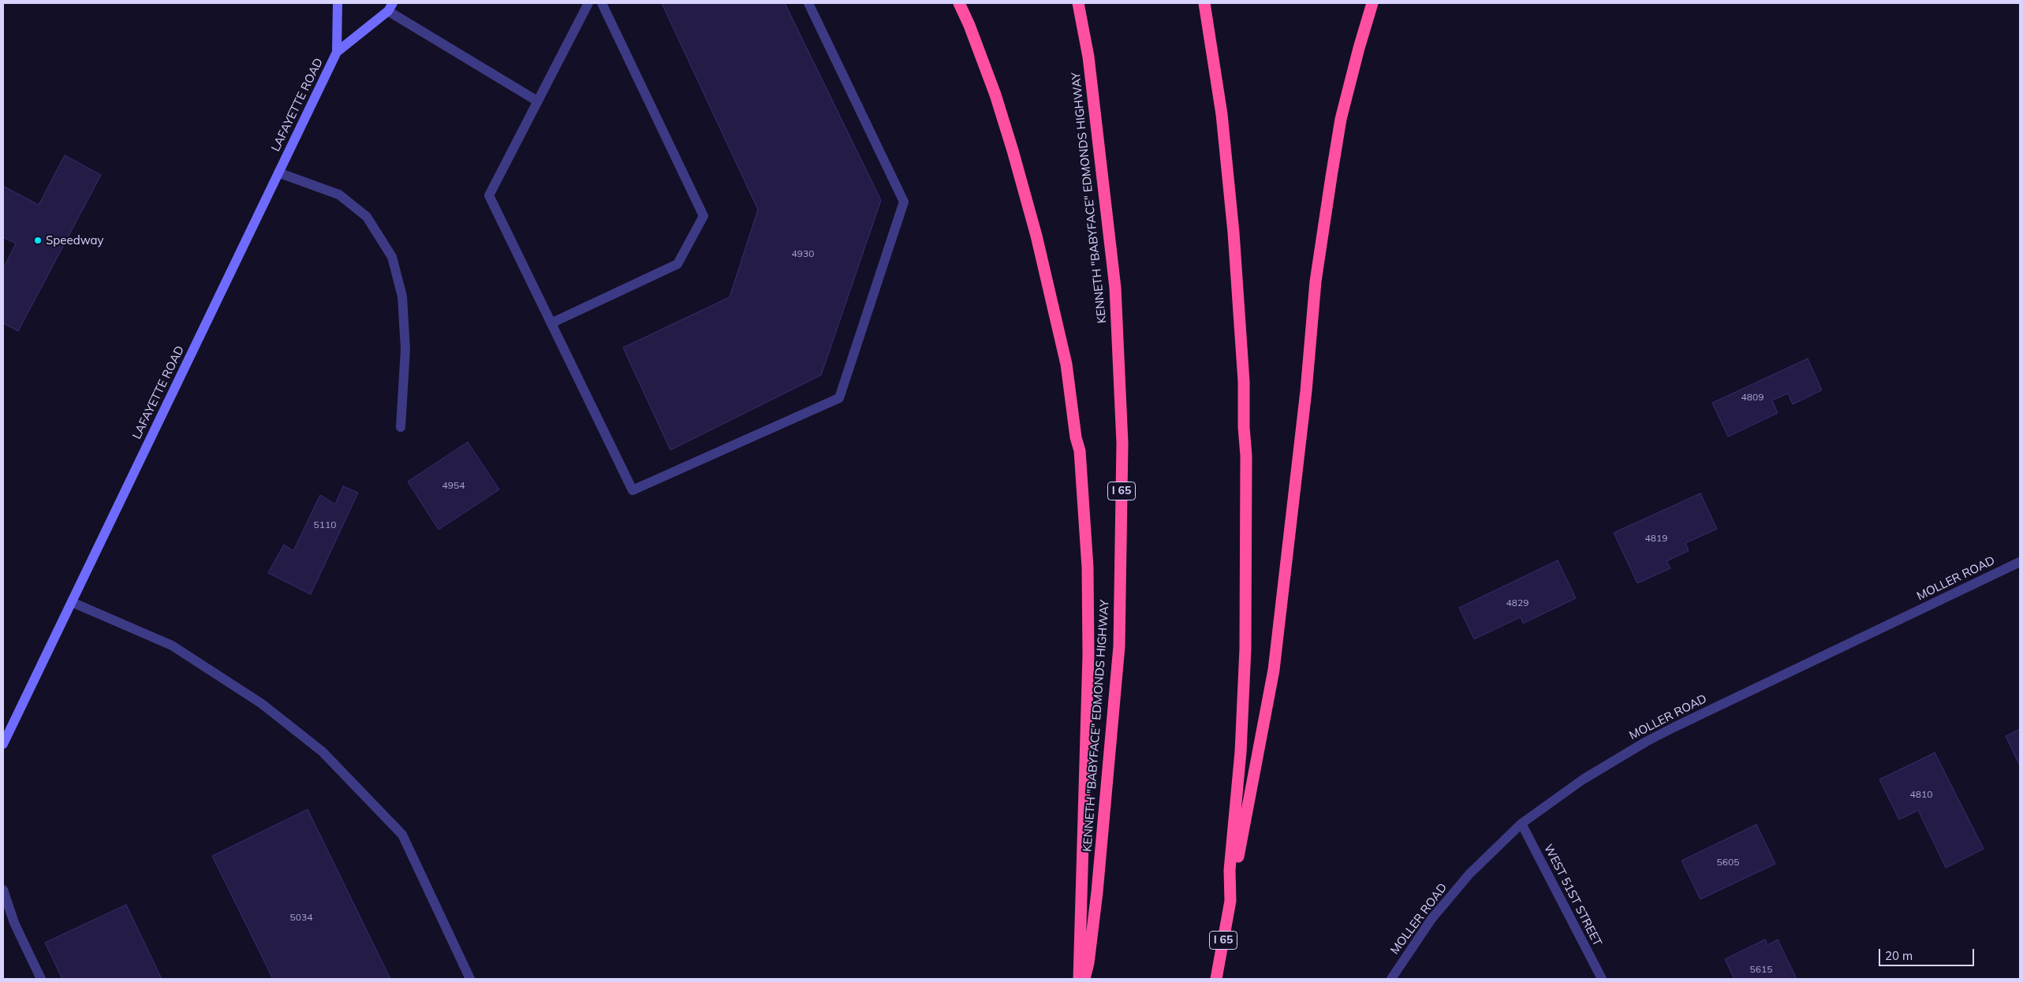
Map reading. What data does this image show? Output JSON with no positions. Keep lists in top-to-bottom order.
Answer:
{
  "streets": {
    "highway": ["KENNETH \"BABYFACE\" EDMONDS HIGHWAY", "I 65"],
    "main road": ["LAFAYETTE ROAD"],
    "street": ["MOLLER ROAD", "WEST 51ST STREET"]
  },
  "crossings": [
    ["MOLLER ROAD", "WEST 51ST STREET"]
  ],
  "places": ["Speedway"],
  "house_numbers": [
    "4930",
    "4809",
    "4954",
    "5110",
    "4819",
    "4829",
    "4810",
    "5605",
    "5034",
    "5615"
  ],
  "scale_bar": "20 m"
}
